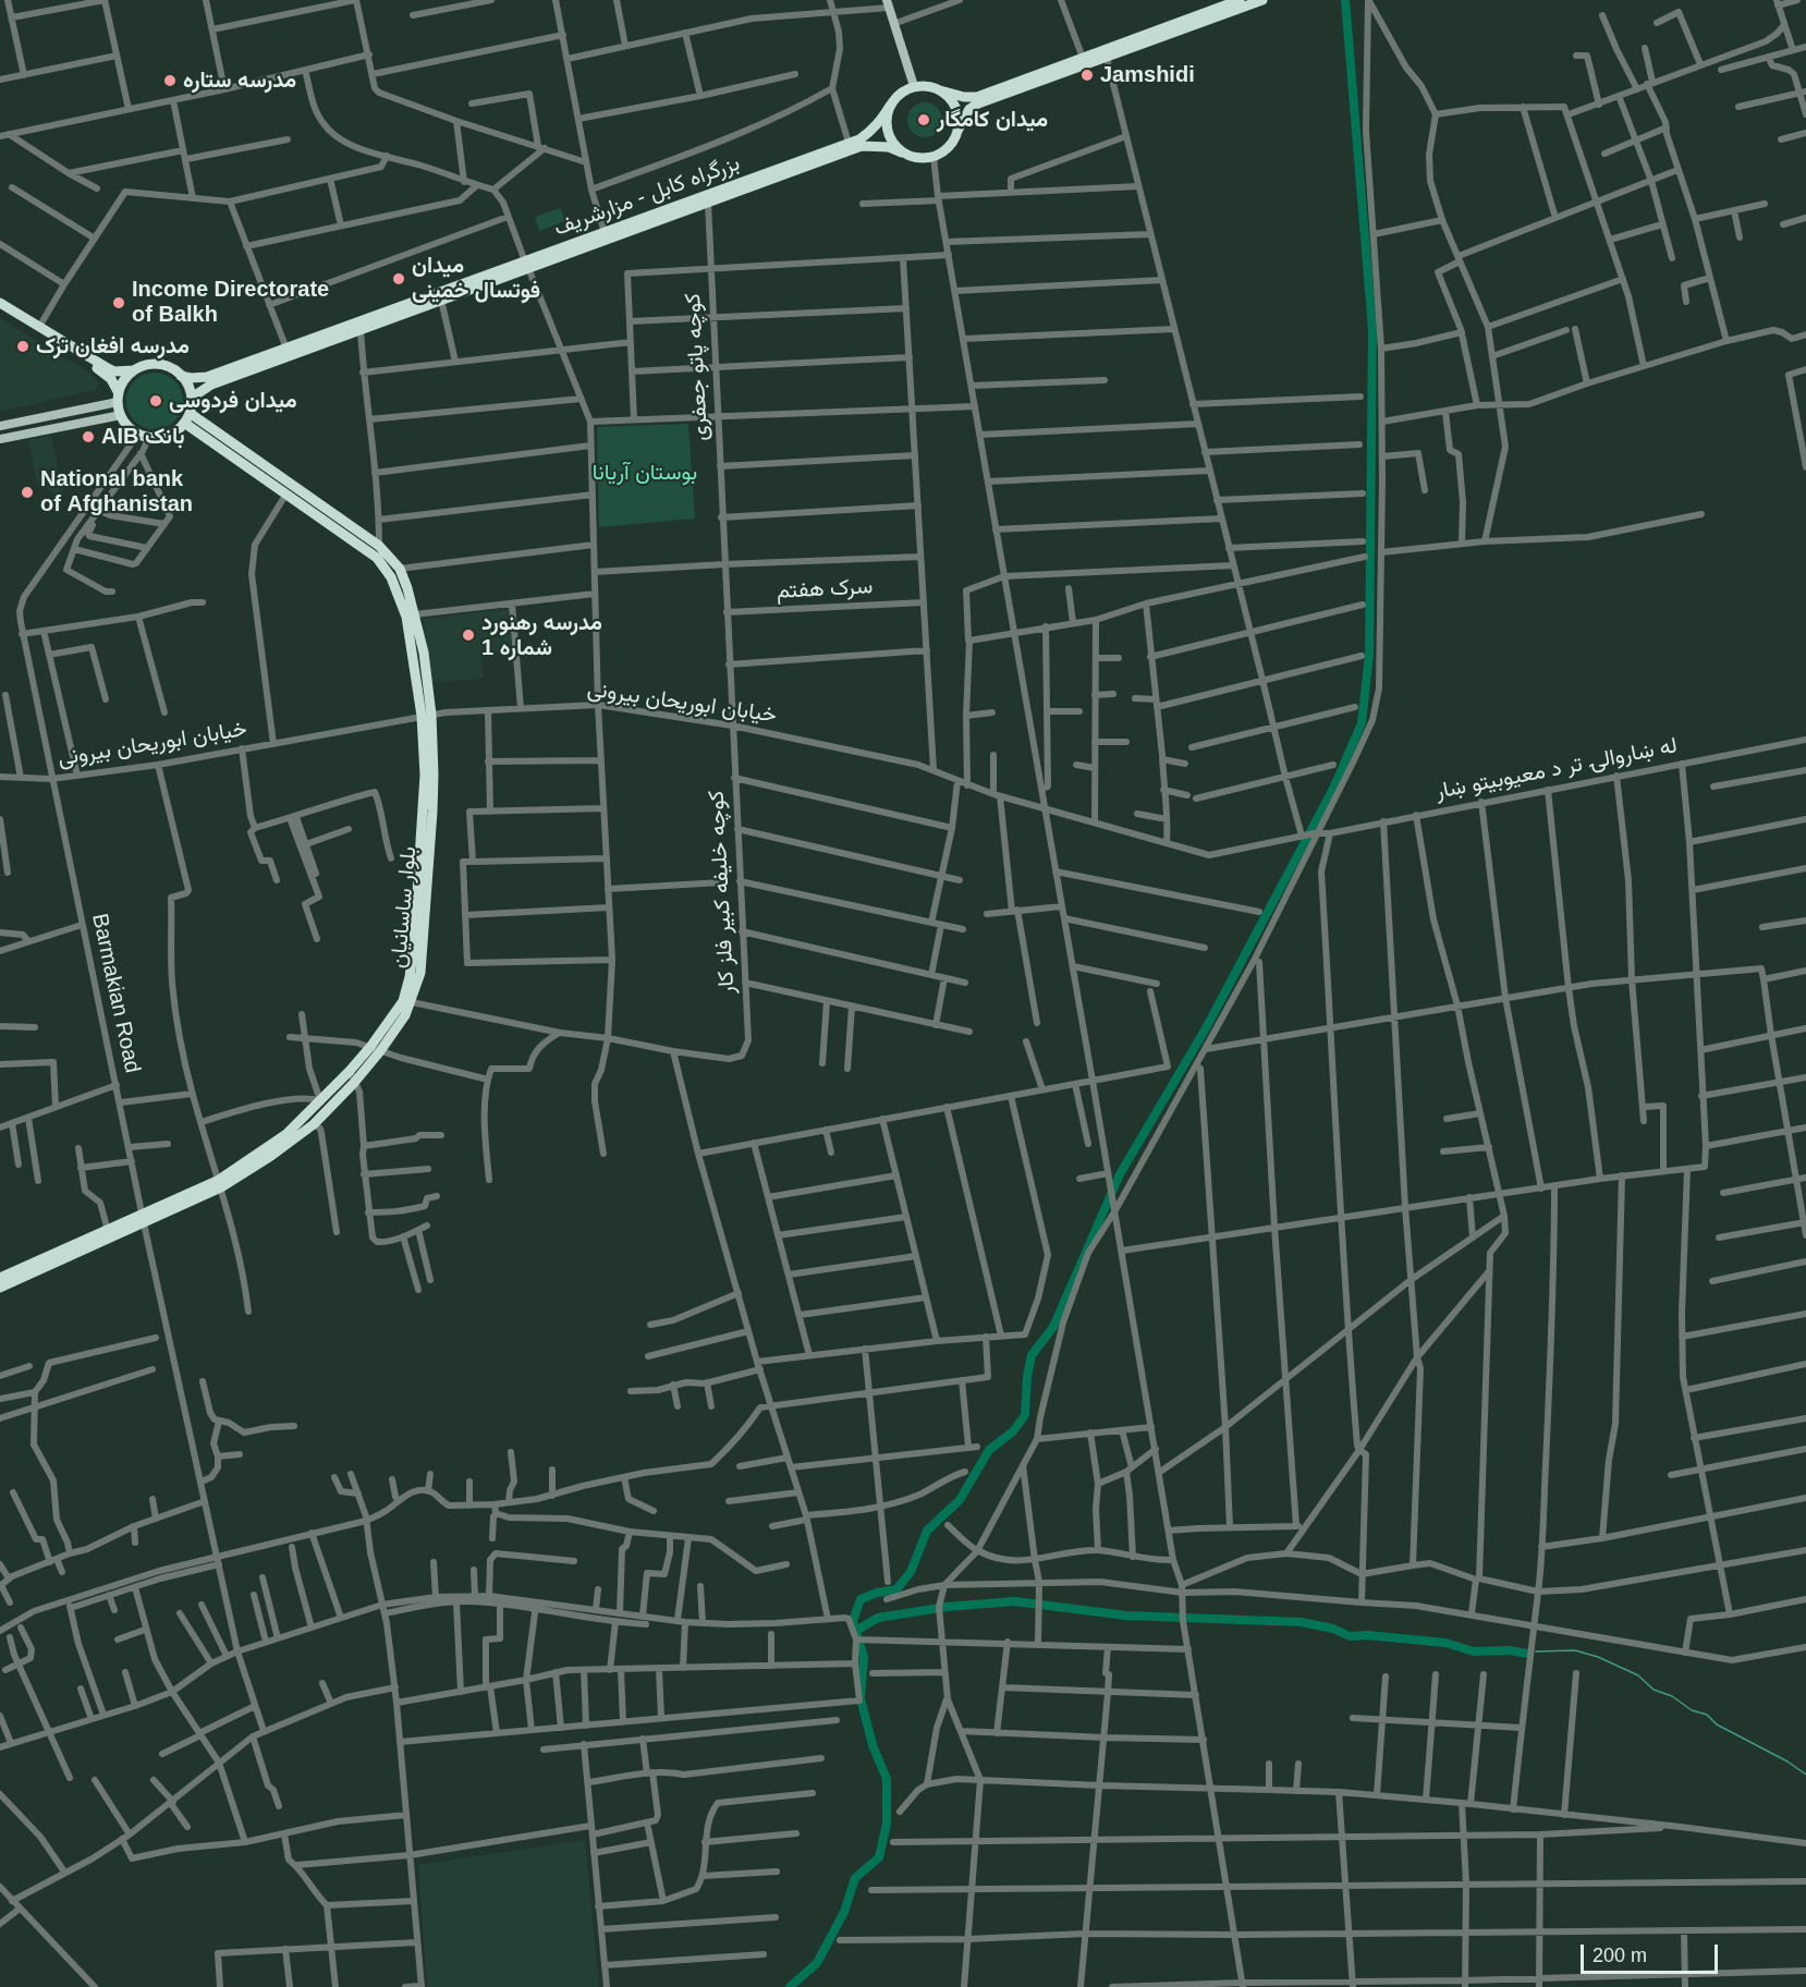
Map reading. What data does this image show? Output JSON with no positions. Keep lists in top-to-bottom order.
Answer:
{
  "streets": {
    "highway": ["بزرگراه کابل - مزارشریف", "بلوار ساسانیان"],
    "street": [
      "کوچه پاتو جعفری",
      "سرک هفتم",
      "خیابان ابوریحان بیرونی",
      "له ښاروالۍ تر د معیوبیتو ښار",
      "کوچه خلیفه کبیر فلز کار",
      "Barmakian Road"
    ]
  },
  "crossings": [
    ["بزرگراه کابل - مزارشریف", "کوچه پاتو جعفری"],
    ["بزرگراه کابل - مزارشریف", "بلوار ساسانیان"],
    ["بزرگراه کابل - مزارشریف", "Barmakian Road"],
    ["کوچه پاتو جعفری", "سرک هفتم"],
    ["کوچه پاتو جعفری", "خیابان ابوریحان بیرونی"],
    ["کوچه پاتو جعفری", "کوچه خلیفه کبیر فلز کار"],
    ["خیابان ابوریحان بیرونی", "له ښاروالۍ تر د معیوبیتو ښار"],
    ["خیابان ابوریحان بیرونی", "کوچه خلیفه کبیر فلز کار"],
    ["خیابان ابوریحان بیرونی", "بلوار ساسانیان"],
    ["خیابان ابوریحان بیرونی", "Barmakian Road"],
    ["بلوار ساسانیان", "Barmakian Road"]
  ],
  "parks": ["بوستان آریانا"],
  "places": [
    "Jamshidi",
    "مدرسه ستاره",
    "میدان کامگار",
    "میدان فوتسال خمینی",
    "Income Directorate of Balkh",
    "مدرسه افغان ترک",
    "میدان فردوسی",
    "AIB بانک",
    "National bank of Afghanistan",
    "مدرسه رهنورد شماره 1"
  ],
  "scale_bar": "200 m"
}
